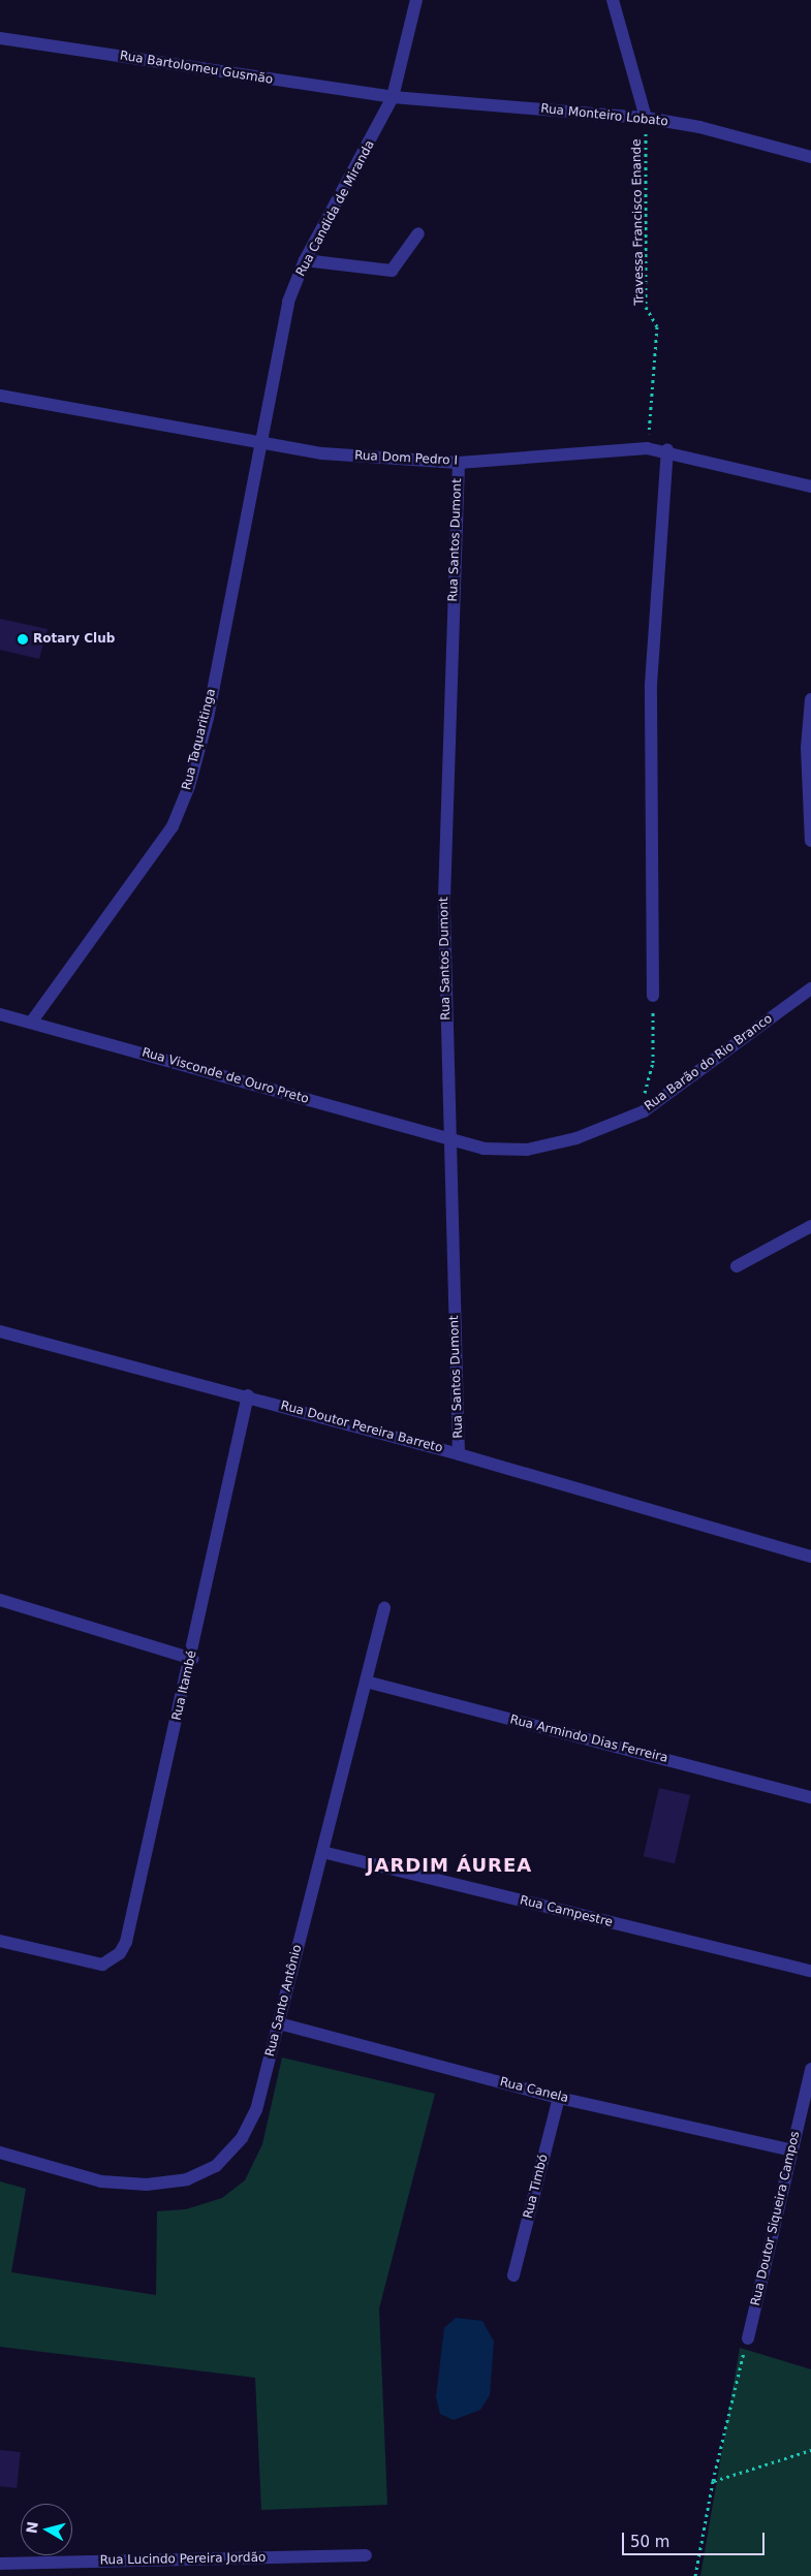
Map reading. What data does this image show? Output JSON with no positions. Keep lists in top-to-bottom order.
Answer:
{
  "streets": {
    "street": [
      "Rua Bartolomeu Gusmão",
      "Rua Monteiro Lobato",
      "Rua Candida de Miranda",
      "Rua Dom Pedro I",
      "Rua Santos Dumont",
      "Rua Taquaritinga",
      "Rua Barão do Rio Branco",
      "Rua Visconde de Ouro Preto",
      "Rua Doutor Pereira Barreto",
      "Rua Itambé",
      "Rua Armindo Dias Ferreira",
      "Rua Campestre",
      "Rua Santo Antônio",
      "Rua Canela",
      "Rua Timbó",
      "Rua Doutor Siqueira Campos",
      "Rua Lucindo Pereira Jordão"
    ],
    "path": ["Travessa Francisco Enande"]
  },
  "crossings": [
    ["Rua Bartolomeu Gusmão", "Rua Monteiro Lobato"],
    ["Rua Bartolomeu Gusmão", "Rua Candida de Miranda"],
    ["Rua Monteiro Lobato", "Rua Candida de Miranda"],
    ["Rua Monteiro Lobato", "Travessa Francisco Enande"],
    ["Rua Candida de Miranda", "Rua Dom Pedro I"],
    ["Rua Candida de Miranda", "Rua Taquaritinga"],
    ["Travessa Francisco Enande", "Rua Dom Pedro I"],
    ["Rua Dom Pedro I", "Rua Santos Dumont"],
    ["Rua Dom Pedro I", "Rua Taquaritinga"],
    ["Rua Santos Dumont", "Rua Barão do Rio Branco"],
    ["Rua Santos Dumont", "Rua Visconde de Ouro Preto"],
    ["Rua Santos Dumont", "Rua Doutor Pereira Barreto"],
    ["Rua Taquaritinga", "Rua Visconde de Ouro Preto"],
    ["Rua Barão do Rio Branco", "Rua Visconde de Ouro Preto"],
    ["Rua Doutor Pereira Barreto", "Rua Itambé"],
    ["Rua Armindo Dias Ferreira", "Rua Santo Antônio"],
    ["Rua Campestre", "Rua Santo Antônio"],
    ["Rua Santo Antônio", "Rua Canela"],
    ["Rua Canela", "Rua Timbó"],
    ["Rua Canela", "Rua Doutor Siqueira Campos"]
  ],
  "districts": ["JARDIM ÁUREA"],
  "places": ["Rotary Club"],
  "scale_bar": "50 m",
  "north": "left"
}
